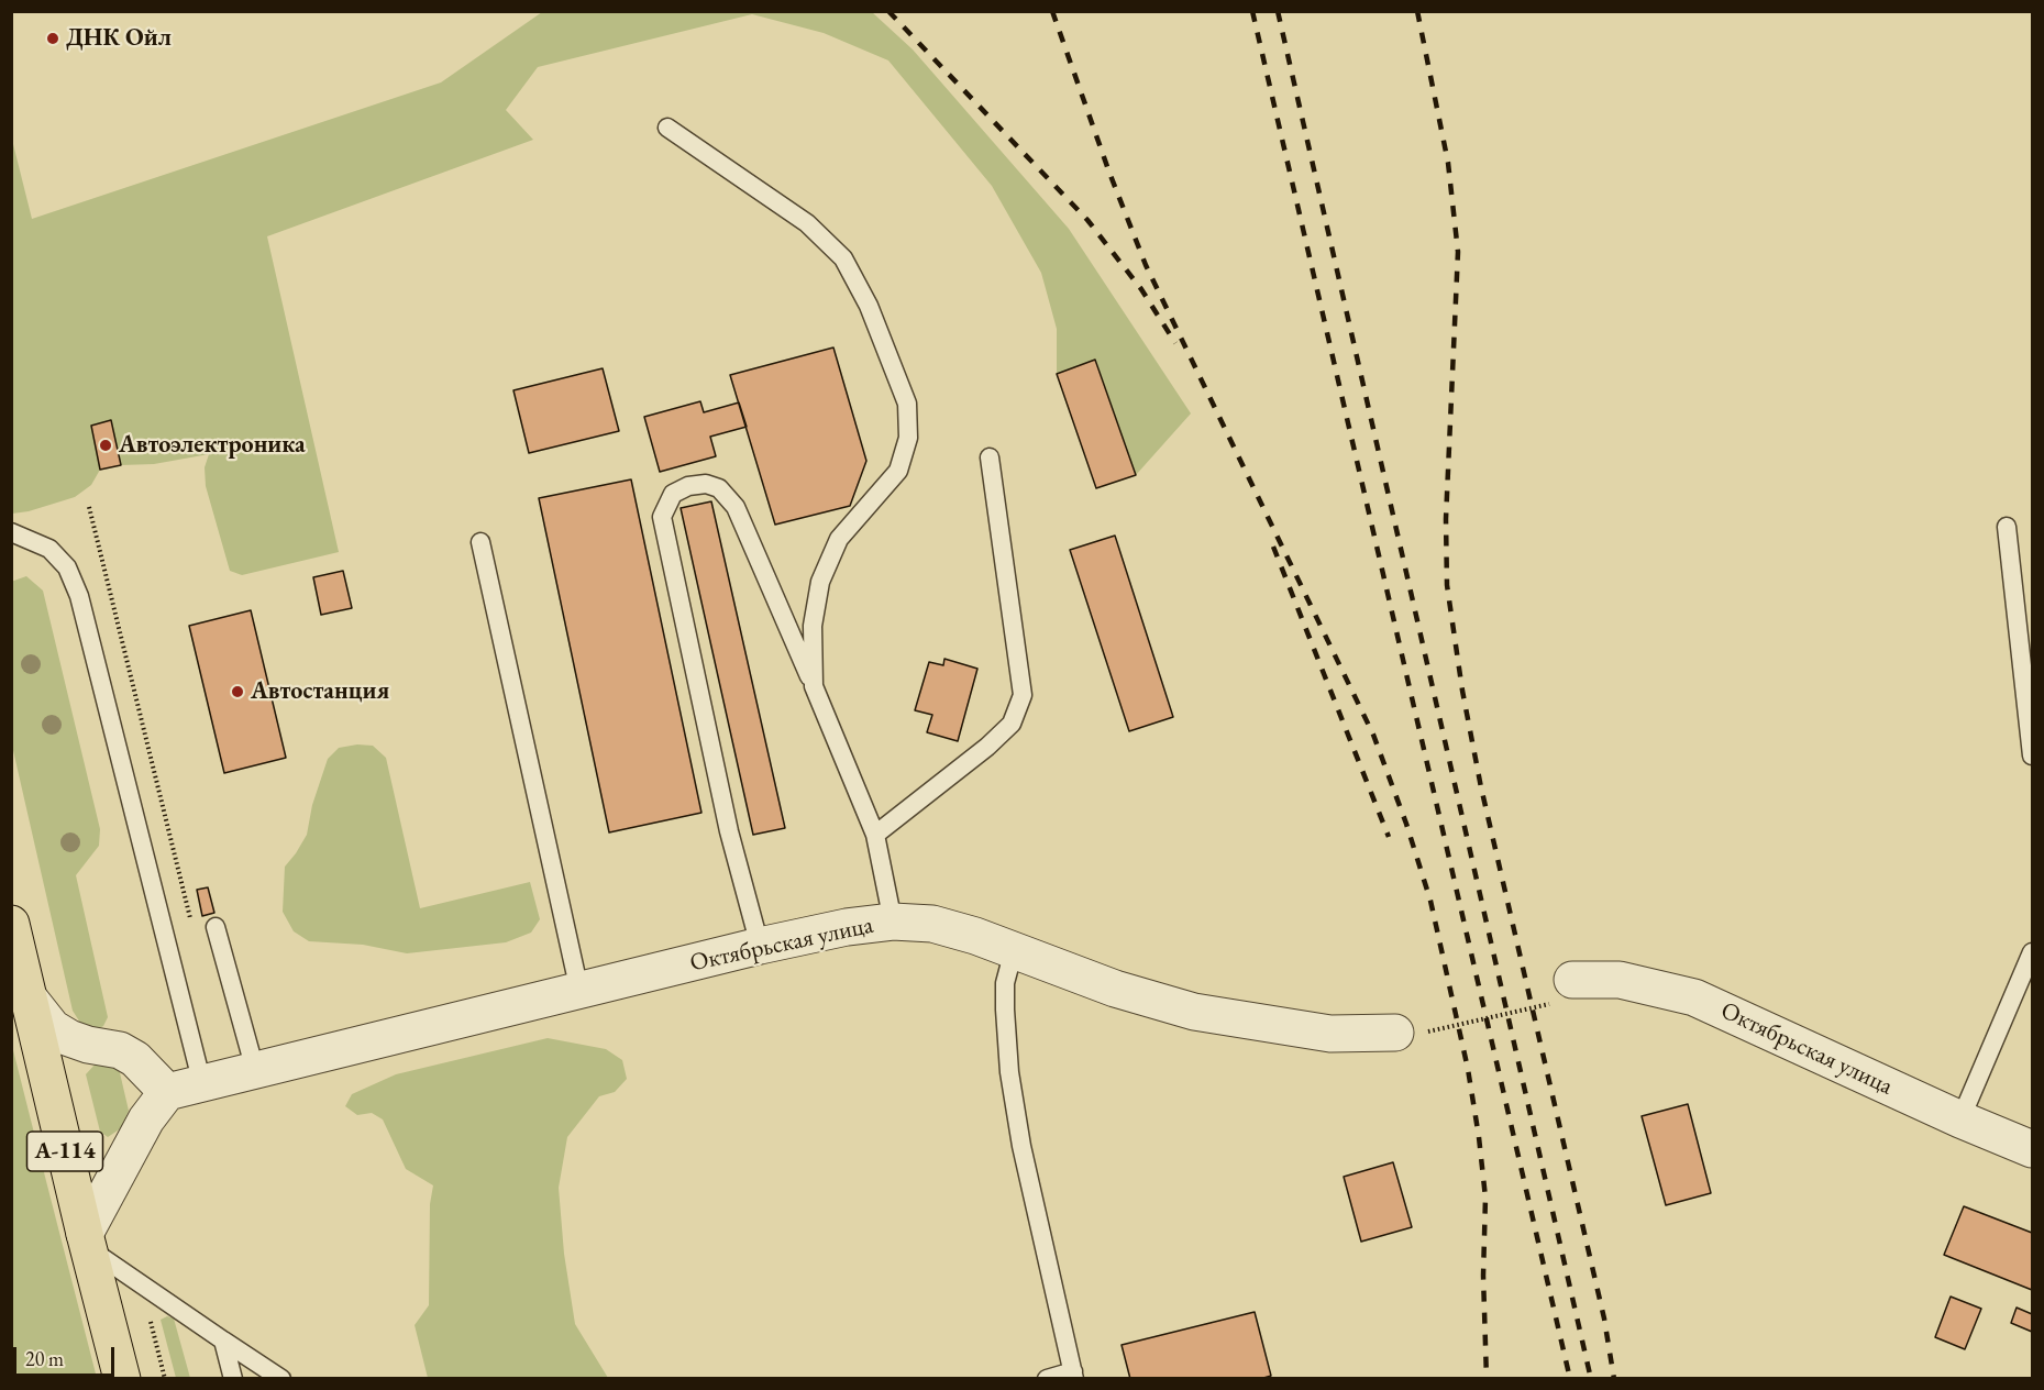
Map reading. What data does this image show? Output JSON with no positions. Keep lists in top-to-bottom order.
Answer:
{
  "streets": {
    "highway": ["А-114"],
    "street": ["Октябрьская улица"]
  },
  "places": ["ДНК Ойл", "Автоэлектроника", "Автостанция"],
  "scale_bar": "20 m"
}
